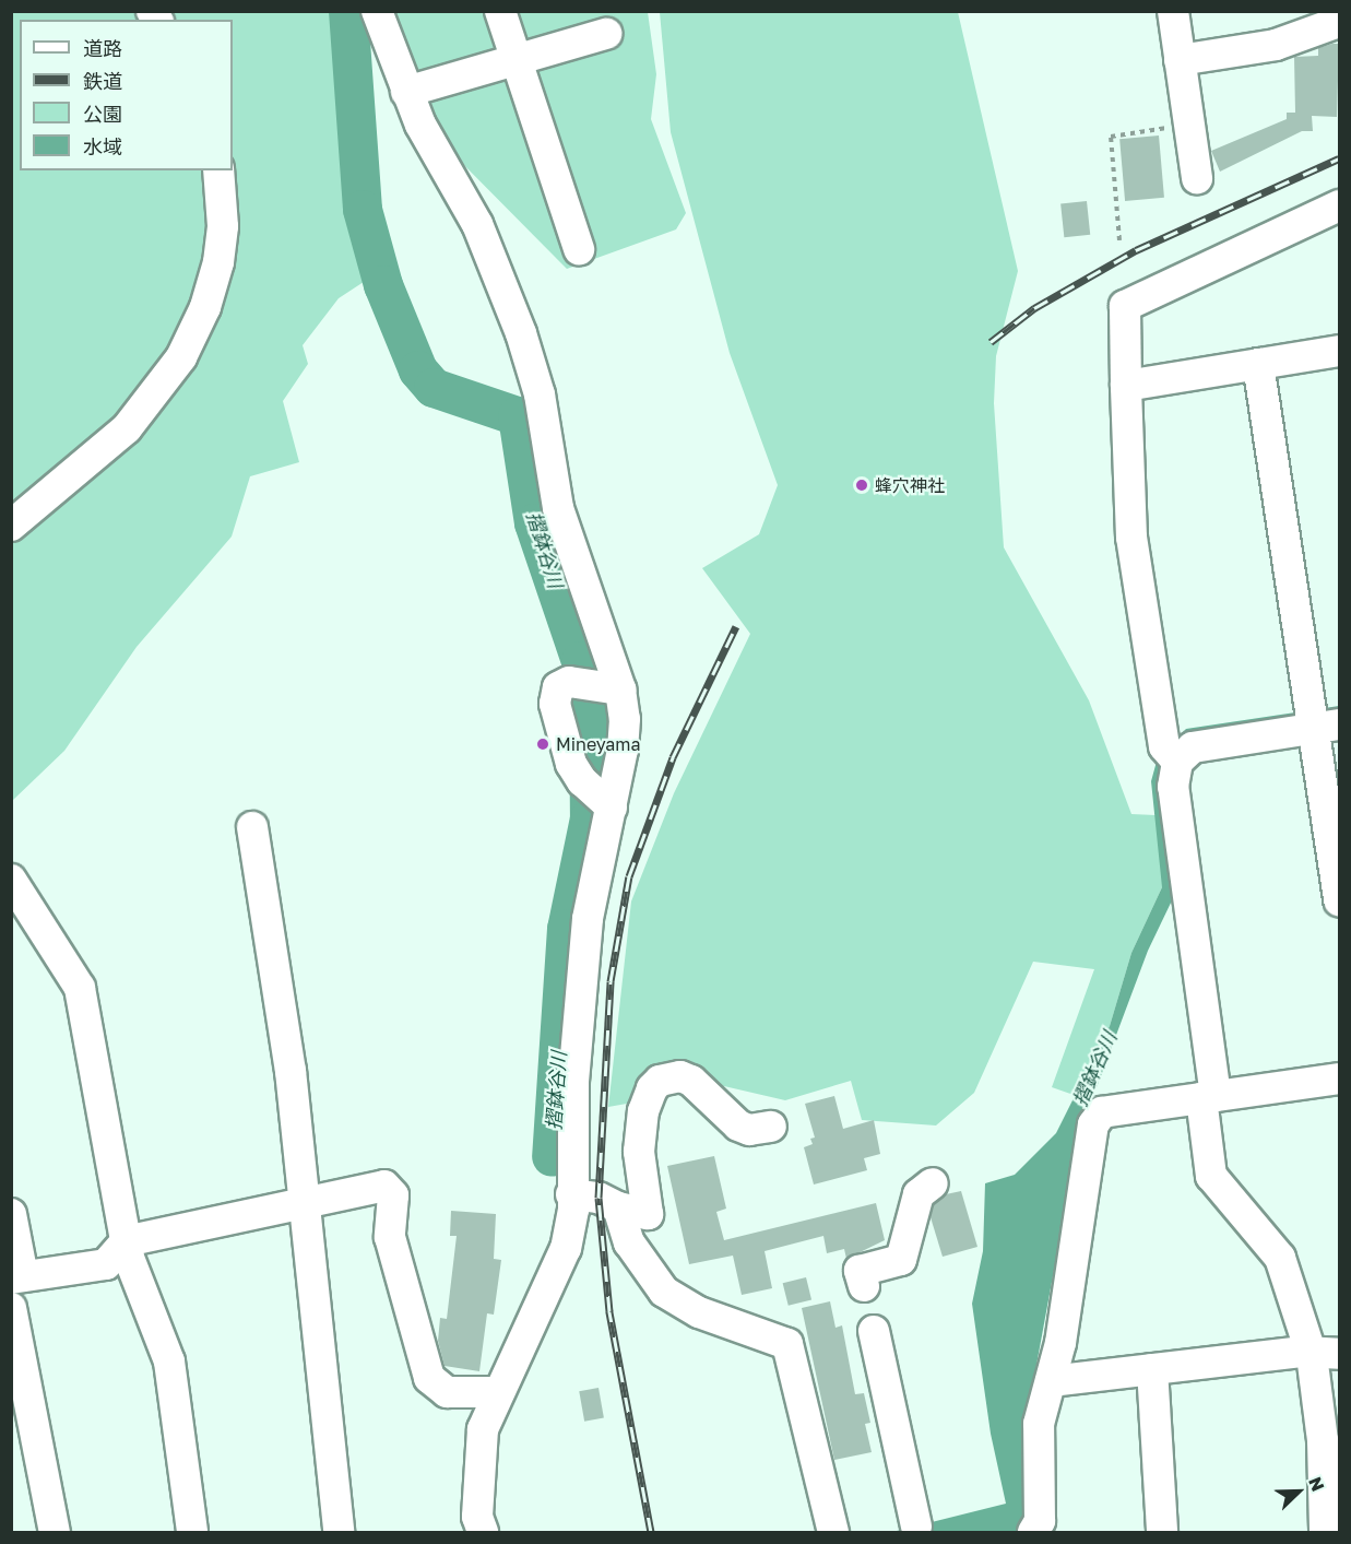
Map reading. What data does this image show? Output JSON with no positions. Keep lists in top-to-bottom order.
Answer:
{
  "water": ["摺鉢谷川"],
  "places": ["蜂穴神社", "Mineyama"],
  "legend": [
    "道路",
    "鉄道",
    "公園",
    "水域"
  ],
  "north": "top right"
}
